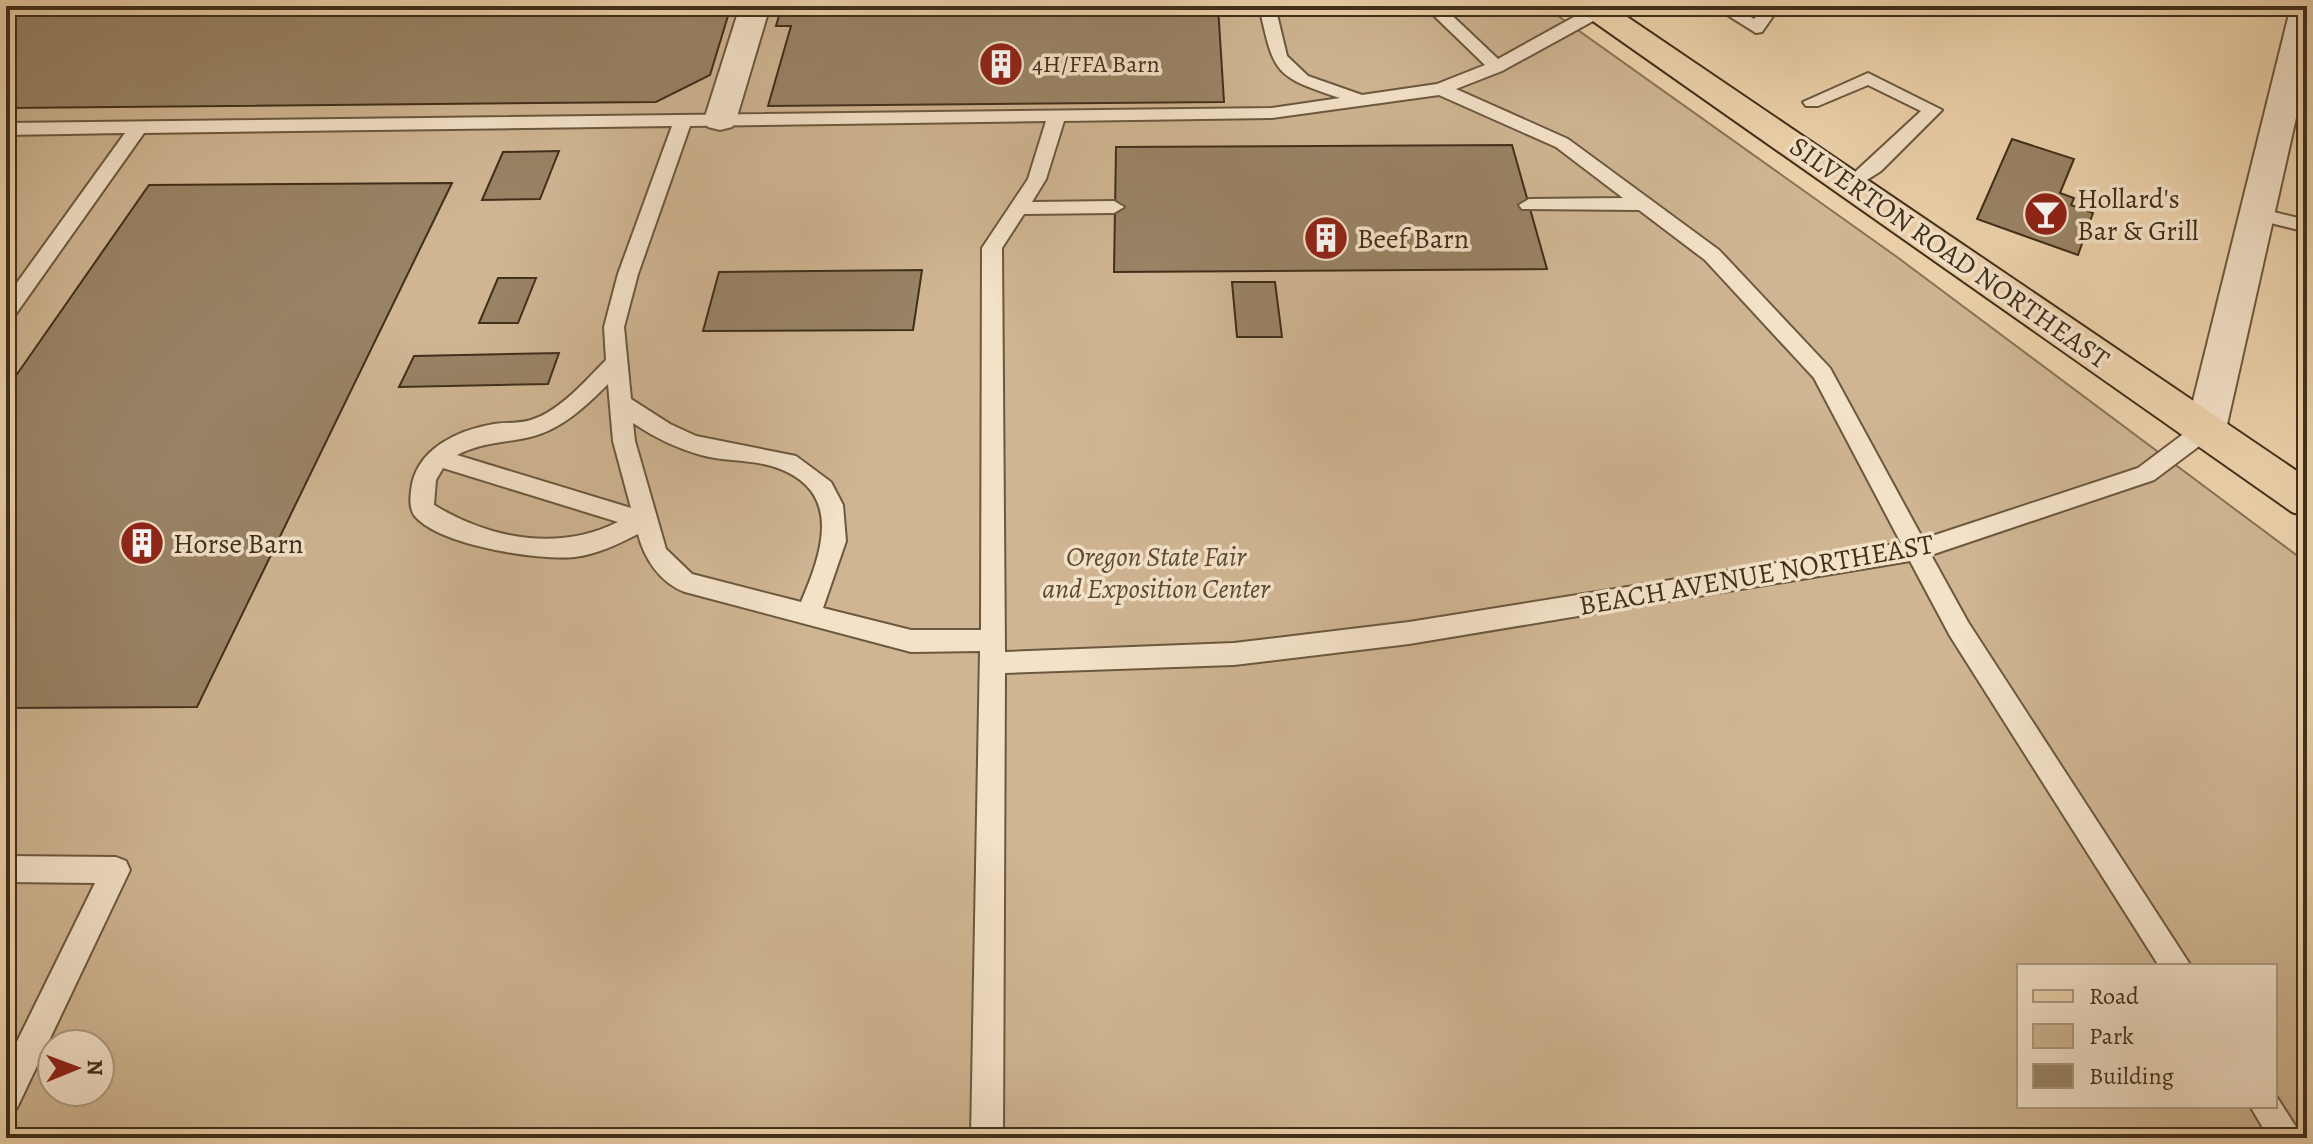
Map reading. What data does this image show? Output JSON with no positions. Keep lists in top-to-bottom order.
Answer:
{
  "streets": {
    "main road": ["SILVERTON ROAD NORTHEAST"],
    "lane": ["BEACH AVENUE NORTHEAST"]
  },
  "crossings": [
    ["SILVERTON ROAD NORTHEAST", "BEACH AVENUE NORTHEAST"]
  ],
  "parks": ["Oregon State Fair and Exposition Center"],
  "places": {
    "building": ["4H/FFA Barn", "Beef Barn", "Horse Barn"],
    "bar": ["Hollard's Bar & Grill"]
  },
  "legend": ["Road", "Park", "Building"],
  "north": "right"
}
